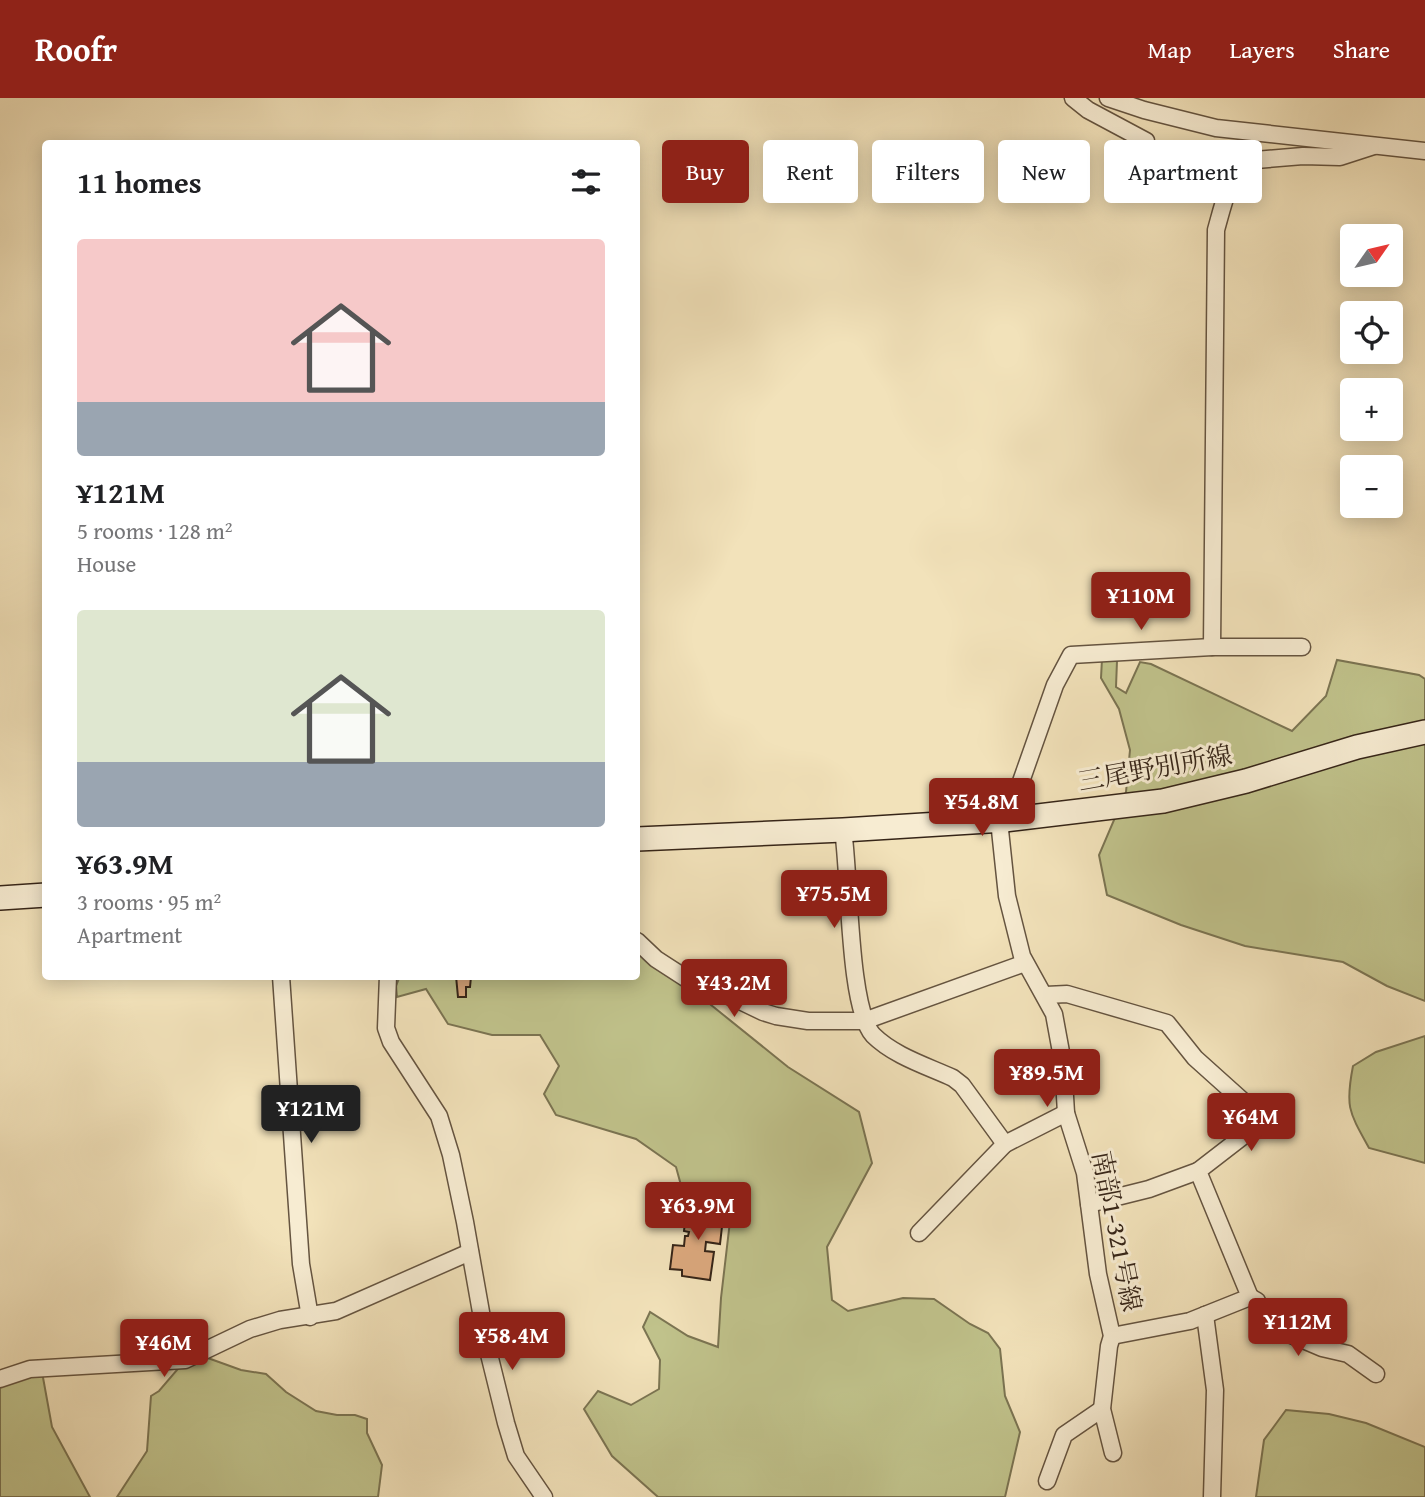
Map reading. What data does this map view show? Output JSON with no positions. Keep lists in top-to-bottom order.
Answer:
{
  "streets": {
    "main road": ["三尾野別所線"],
    "street": ["南部1-321号線"]
  },
  "crossings": [
    ["三尾野別所線", "南部1-321号線"]
  ],
  "north": "top right",
  "page": {
    "header": "Roofr",
    "nav": ["Map", "Layers", "Share"],
    "chip": [
      "Buy",
      "Rent",
      "Filters",
      "New",
      "Apartment"
    ],
    "heading": "11 homes",
    "map_buttons": ["+", "−"],
    "list": [
      {
        "name": "¥121M",
        "note": "5 rooms · 128 m² · House"
      },
      {
        "name": "¥63.9M",
        "note": "3 rooms · 95 m² · Apartment"
      }
    ],
    "price": [
      "¥110M",
      "¥54.8M",
      "¥75.5M",
      "¥43.2M",
      "¥89.5M",
      "¥121M",
      "¥64M",
      "¥63.9M",
      "¥112M",
      "¥58.4M",
      "¥46M"
    ]
  }
}
